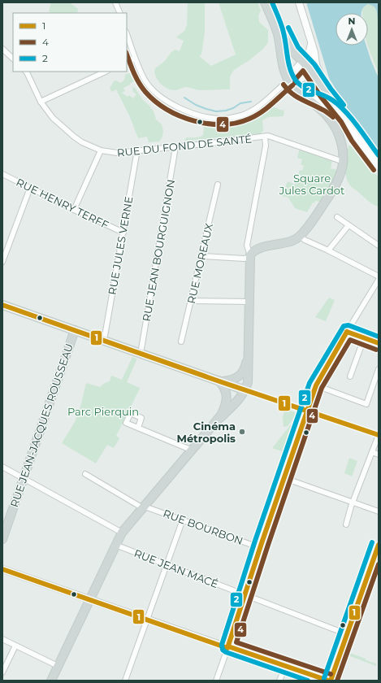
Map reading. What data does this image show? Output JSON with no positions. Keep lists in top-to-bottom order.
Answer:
{
  "streets": {
    "main road": ["RUE JEAN-JACQUES ROUSSEAU"],
    "street": [
      "RUE DU FOND DE SANTÉ",
      "RUE HENRY TERFF",
      "RUE JULES VERNE",
      "RUE JEAN BOURGUIGNON",
      "RUE MOREAUX",
      "RUE BOURBON",
      "RUE JEAN MACÉ"
    ]
  },
  "crossings": [
    ["RUE DU FOND DE SANTÉ", "RUE JULES VERNE"],
    ["RUE DU FOND DE SANTÉ", "RUE JEAN BOURGUIGNON"],
    ["RUE HENRY TERFF", "RUE JULES VERNE"]
  ],
  "parks": ["Square Jules Cardot", "Parc Pierquin"],
  "places": ["Cinéma Métropolis"],
  "lines": ["transit line 2", "transit line 4", "transit line 1"],
  "legend": ["1", "4", "2"],
  "north": "top"
}
